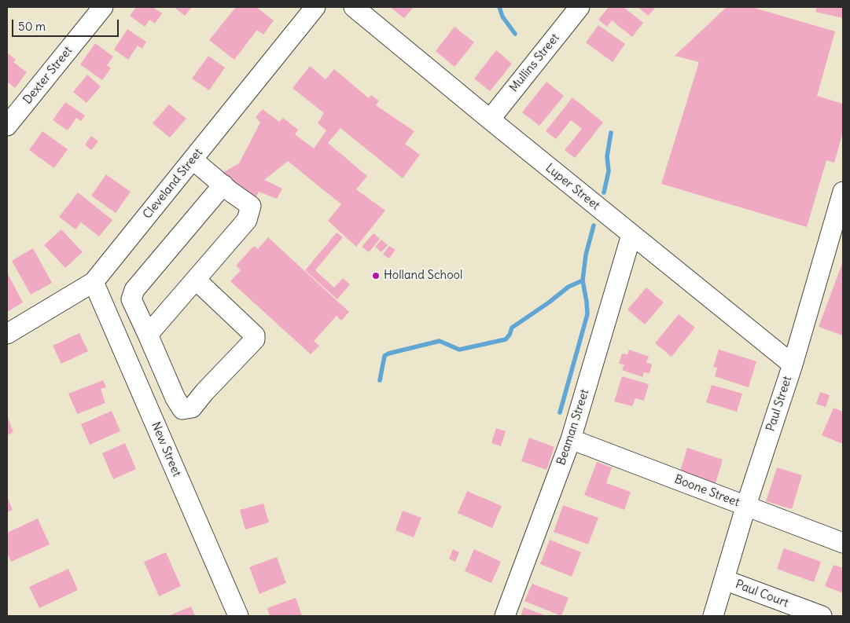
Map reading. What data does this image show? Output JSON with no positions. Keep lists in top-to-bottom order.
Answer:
{
  "streets": {
    "street": [
      "Mullins Street",
      "Dexter Street",
      "Cleveland Street",
      "Luper Street",
      "Paul Street",
      "Beaman Street",
      "New Street",
      "Boone Street",
      "Paul Court"
    ]
  },
  "crossings": [
    ["Mullins Street", "Luper Street"],
    ["Cleveland Street", "New Street"],
    ["Luper Street", "Paul Street"],
    ["Luper Street", "Beaman Street"],
    ["Paul Street", "Boone Street"],
    ["Paul Street", "Paul Court"],
    ["Beaman Street", "Boone Street"]
  ],
  "places": ["Holland School"],
  "scale_bar": "50 m"
}
